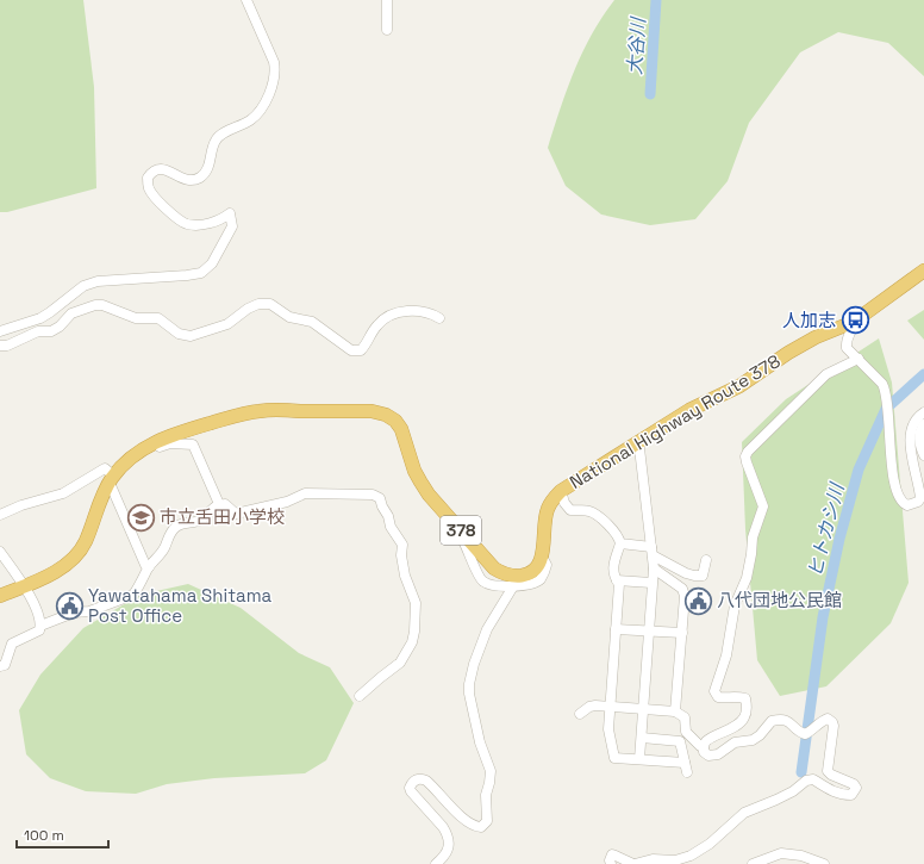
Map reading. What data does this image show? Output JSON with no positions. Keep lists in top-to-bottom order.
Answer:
{
  "streets": {
    "highway": ["National Highway Route 378", "378"]
  },
  "crossings": [
    ["National Highway Route 378", "378"]
  ],
  "water": ["大谷川", "ヒトカシ川"],
  "places": {
    "bus stop": ["人加志"],
    "school or university": ["市立舌田小学校"],
    "public building": ["八代団地公民館", "Yawatahama Shitama Post Office"]
  },
  "scale_bar": "100 m"
}
